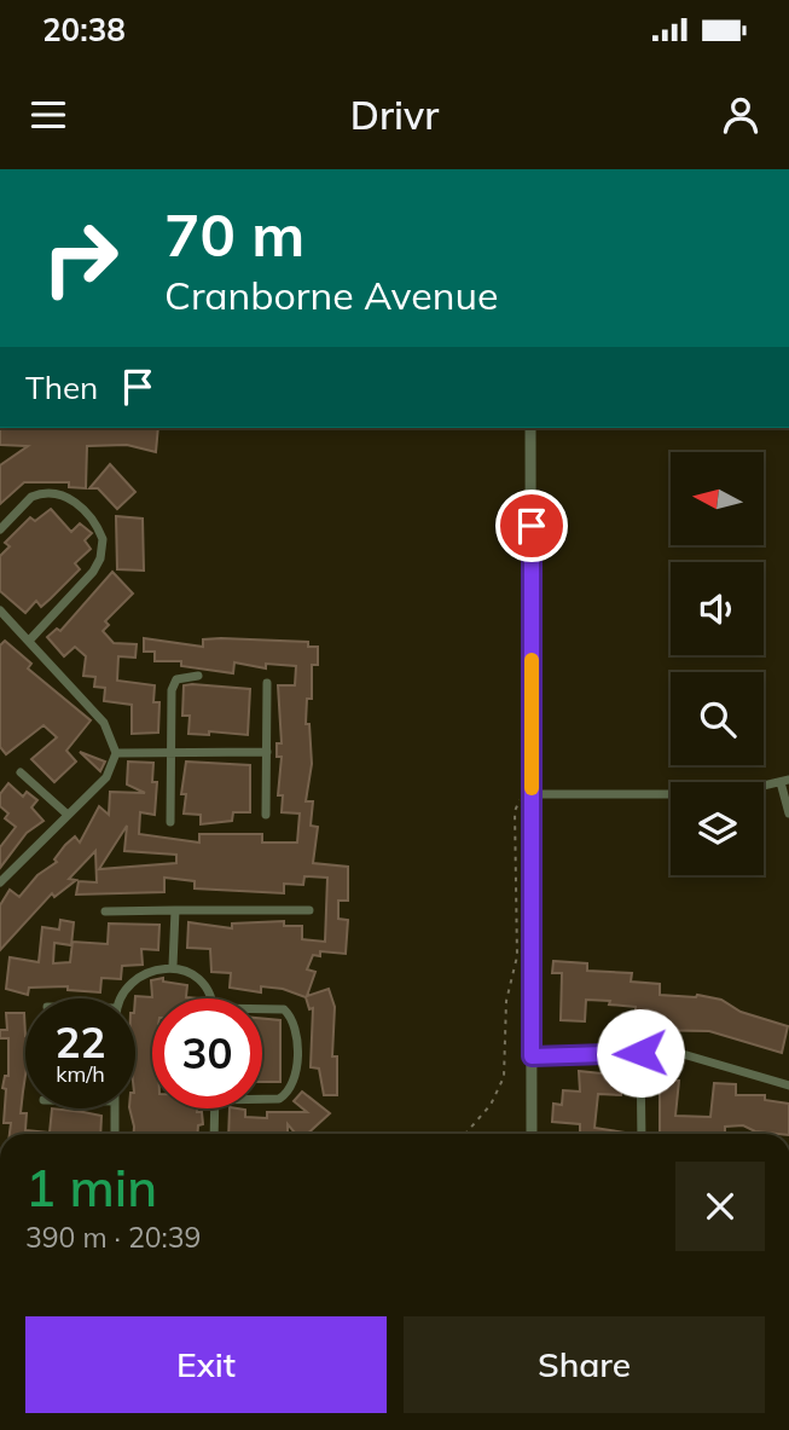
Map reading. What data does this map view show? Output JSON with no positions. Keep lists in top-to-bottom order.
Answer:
{
  "north": "left",
  "page": {
    "status": "20:38",
    "header": "Drivr",
    "turn": ["70 m", "Cranborne Avenue"],
    "then": "Then",
    "speed": "22 km/h",
    "limit": "30",
    "heading": ["1 min", "390 m · 20:39"],
    "buttons": ["Exit", "Share"]
  }
}
